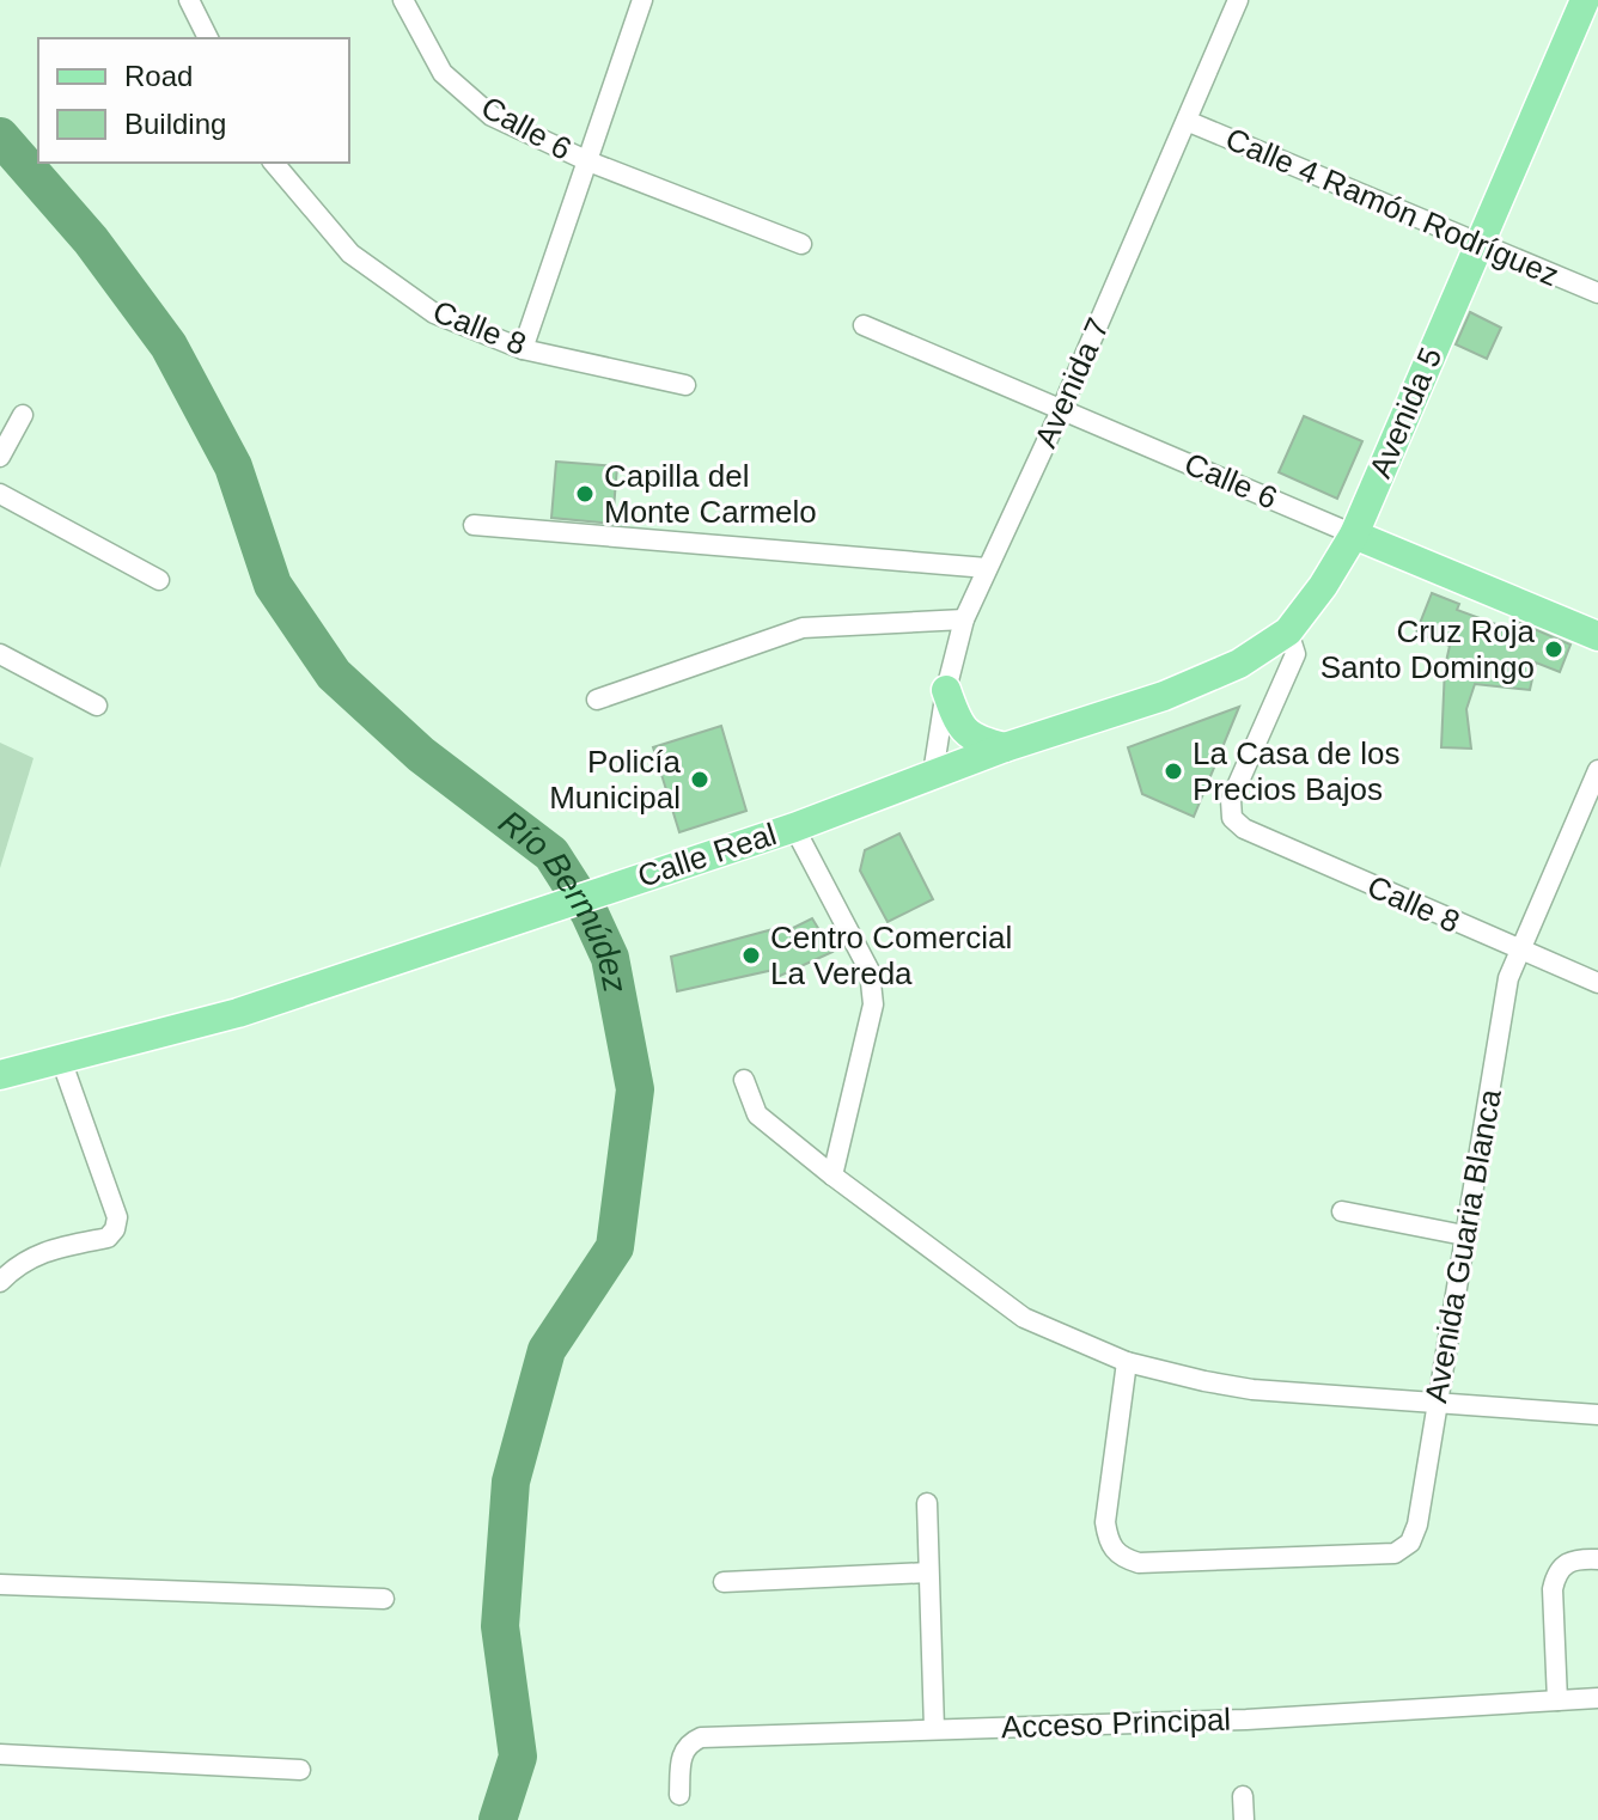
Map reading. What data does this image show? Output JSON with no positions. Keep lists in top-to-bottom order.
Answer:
{
  "streets": {
    "main road": ["Calle 6", "Avenida 5", "Calle Real"],
    "street": [
      "Calle 4 Ramón Rodríguez",
      "Calle 8",
      "Avenida 7",
      "Avenida Guaria Blanca",
      "Acceso Principal"
    ]
  },
  "crossings": [
    ["Calle 6", "Avenida 7"],
    ["Calle 6", "Avenida 5"],
    ["Calle 4 Ramón Rodríguez", "Avenida 7"],
    ["Calle 4 Ramón Rodríguez", "Avenida 5"],
    ["Calle 8", "Avenida 5"],
    ["Calle 8", "Calle Real"],
    ["Calle 8", "Avenida Guaria Blanca"],
    ["Avenida 7", "Calle Real"],
    ["Avenida 5", "Calle Real"]
  ],
  "water": ["Río Bermúdez"],
  "places": [
    "Capilla del Monte Carmelo",
    "Cruz Roja Santo Domingo",
    "La Casa de los Precios Bajos",
    "Policía Municipal",
    "Centro Comercial La Vereda"
  ],
  "legend": ["Road", "Building"]
}
